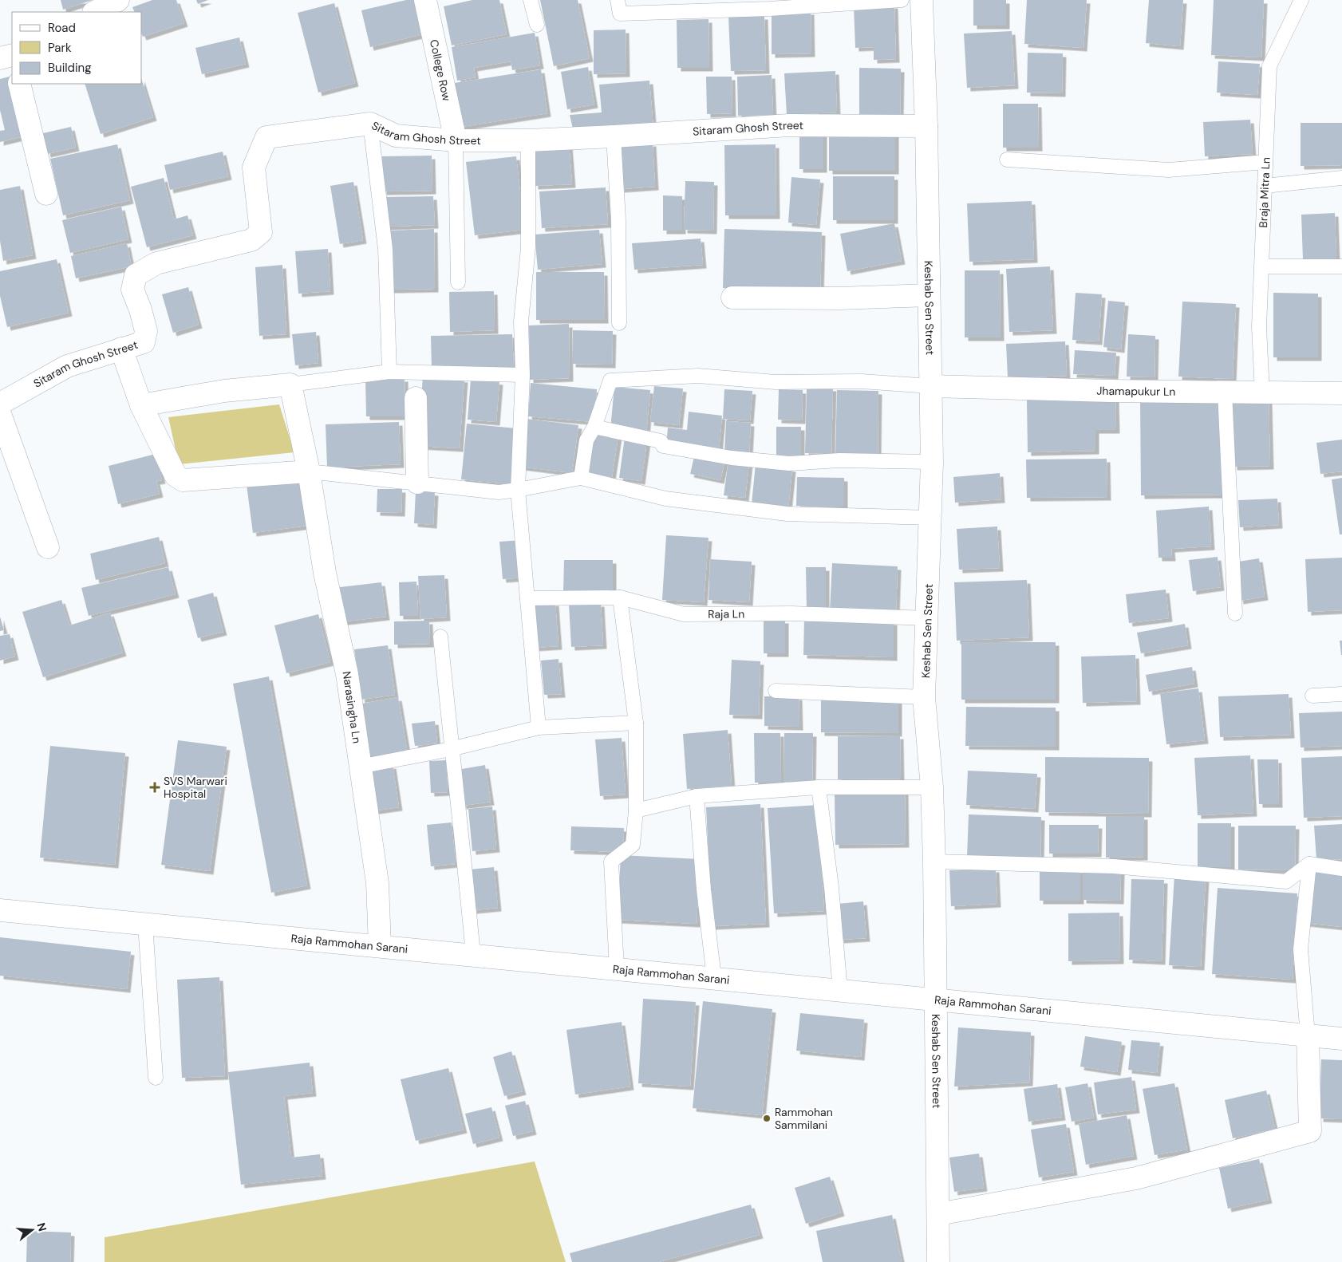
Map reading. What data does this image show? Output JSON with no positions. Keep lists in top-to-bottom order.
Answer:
{
  "streets": {
    "street": [
      "College Row",
      "Sitaram Ghosh Street",
      "Keshab Sen Street",
      "Jhamapukur Ln",
      "Narasingha Ln",
      "Raja Rammohan Sarani"
    ],
    "lane": ["Braja Mitra Ln", "Raja Ln"]
  },
  "crossings": [
    ["College Row", "Sitaram Ghosh Street"],
    ["Sitaram Ghosh Street", "Keshab Sen Street"],
    ["Braja Mitra Ln", "Jhamapukur Ln"],
    ["Keshab Sen Street", "Jhamapukur Ln"],
    ["Keshab Sen Street", "Raja Ln"],
    ["Keshab Sen Street", "Raja Rammohan Sarani"],
    ["Narasingha Ln", "Raja Rammohan Sarani"]
  ],
  "places": {
    "health": ["SVS Marwari Hospital"],
    "other": ["Rammohan Sammilani"]
  },
  "legend": ["Road", "Park", "Building"],
  "north": "right"
}
